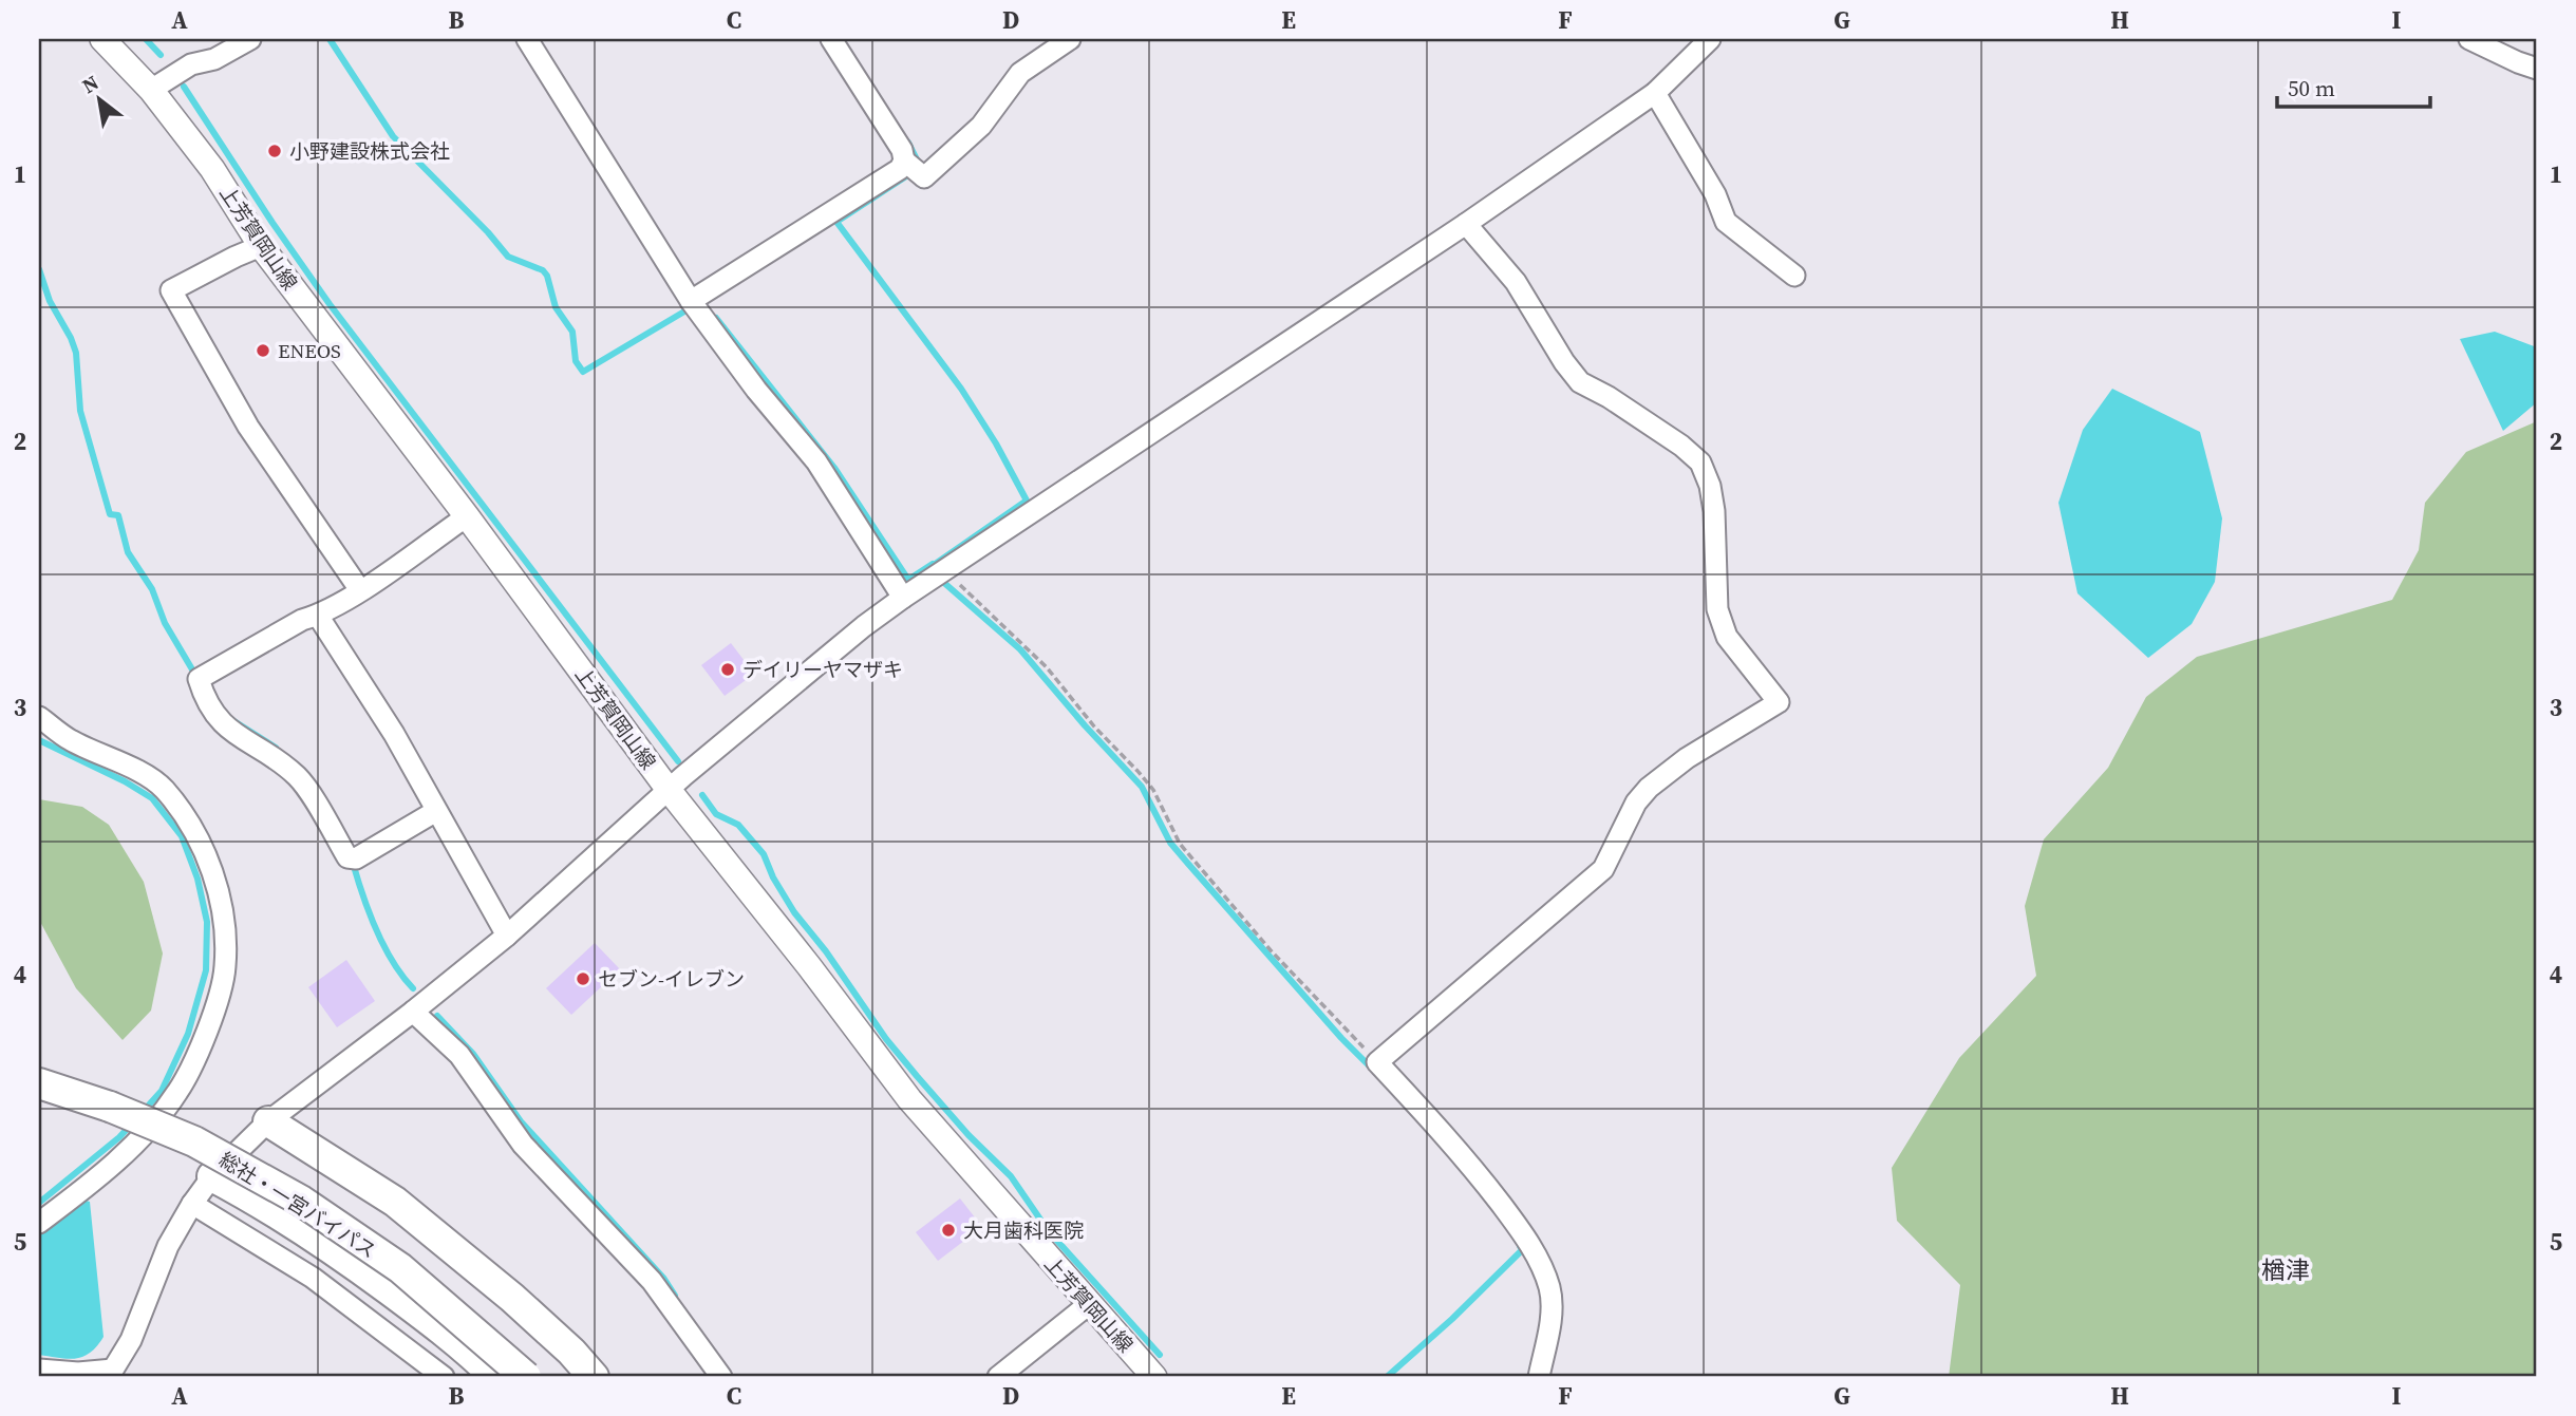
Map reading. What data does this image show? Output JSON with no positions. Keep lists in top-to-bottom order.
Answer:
{
  "streets": {
    "highway": ["総社・一宮バイパス"],
    "main road": ["上芳賀岡山線"]
  },
  "districts": ["楢津"],
  "places": [
    "小野建設株式会社",
    "ENEOS",
    "デイリーヤマザキ",
    "セブン-イレブン",
    "大月歯科医院"
  ],
  "scale_bar": "50 m",
  "north": "top left",
  "grid": {
    "columns": [
      "A",
      "B",
      "C",
      "D",
      "E",
      "F",
      "G",
      "H",
      "I"
    ],
    "rows": [
      "1",
      "2",
      "3",
      "4",
      "5"
    ]
  }
}
